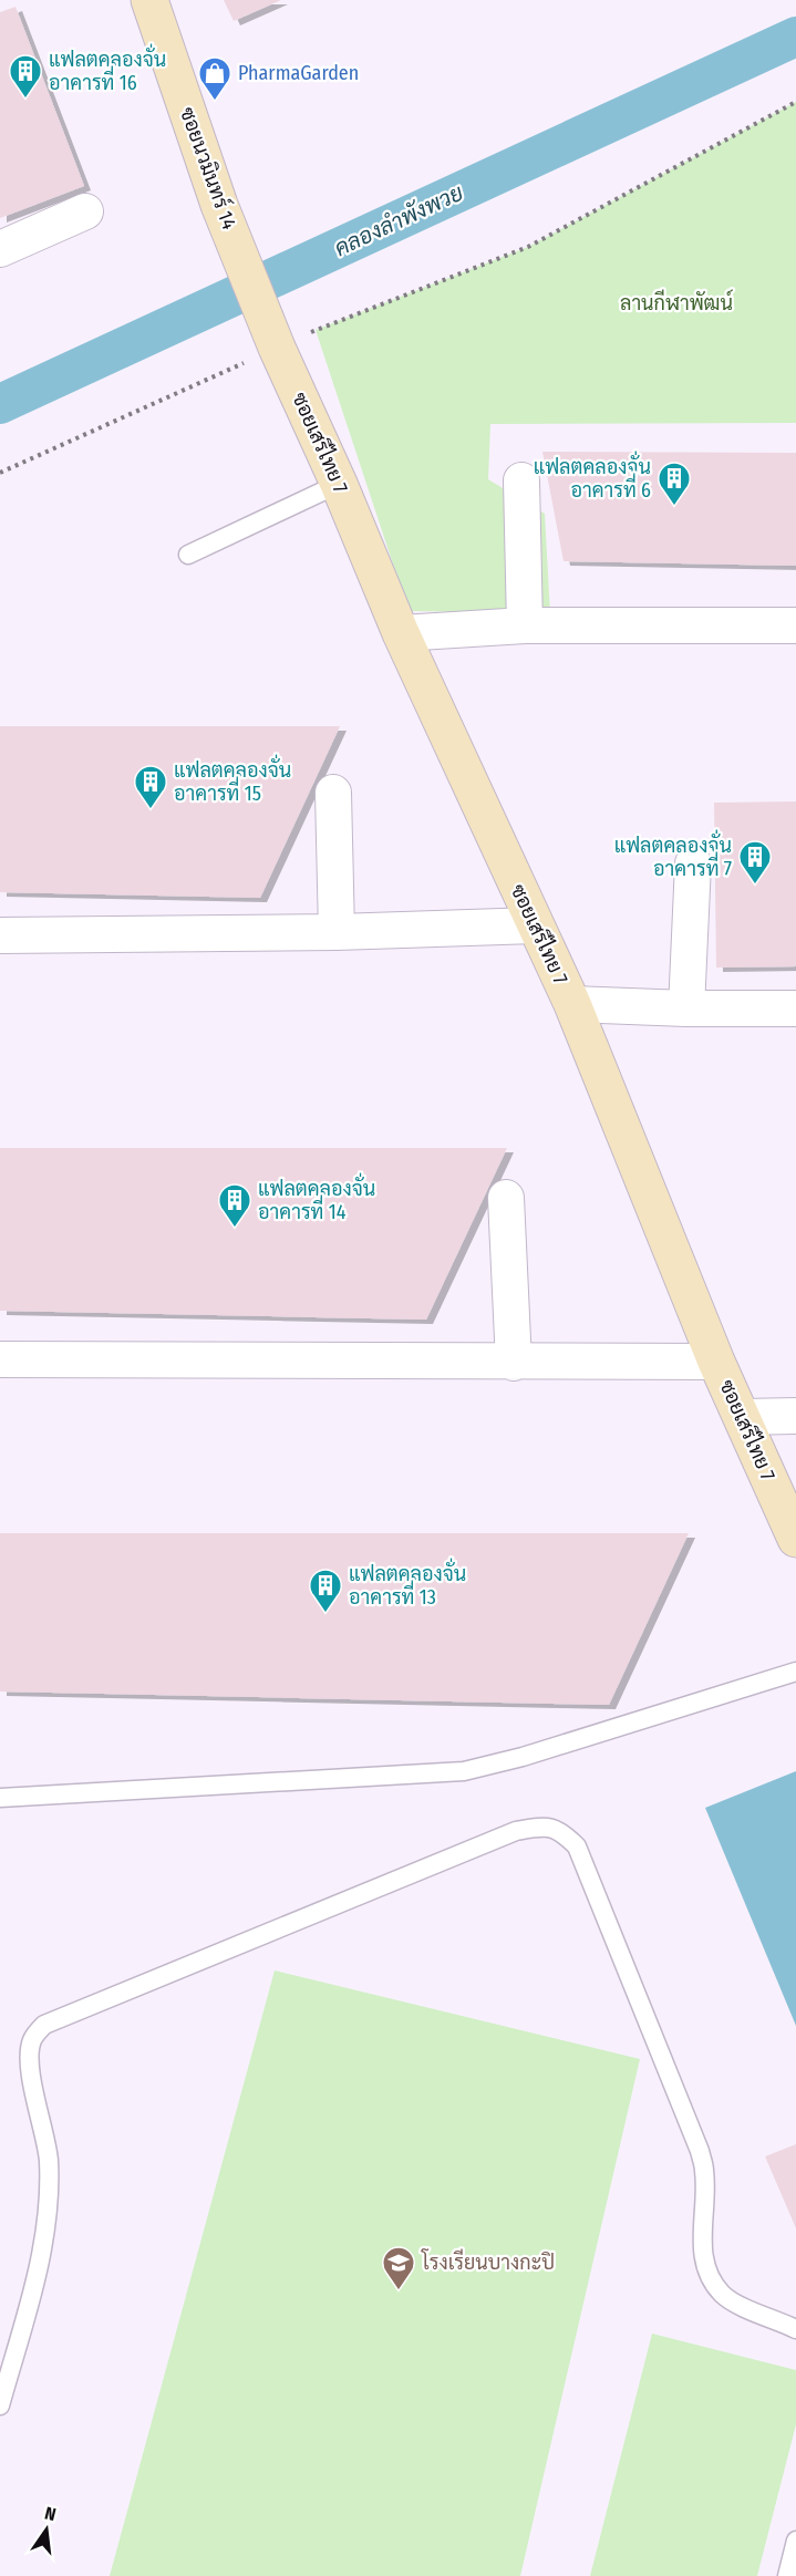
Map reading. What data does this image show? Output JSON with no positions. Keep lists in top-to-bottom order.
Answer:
{
  "streets": {
    "street": ["ซอยนวมินทร์ 14", "ซอยเสรีไทย 7"]
  },
  "crossings": [
    ["ซอยนวมินทร์ 14", "ซอยเสรีไทย 7"]
  ],
  "water": ["คลองลำพังพวย"],
  "parks": ["ลานกีฬาพัฒน์"],
  "places": {
    "building": [
      "แฟลตคลองจั่น อาคารที่ 16",
      "แฟลตคลองจั่น อาคารที่ 6",
      "แฟลตคลองจั่น อาคารที่ 15",
      "แฟลตคลองจั่น อาคารที่ 7",
      "แฟลตคลองจั่น อาคารที่ 14",
      "แฟลตคลองจั่น อาคารที่ 13"
    ],
    "shop": ["PharmaGarden"],
    "school or university": ["โรงเรียนบางกะปิ"]
  },
  "north": "top"
}
